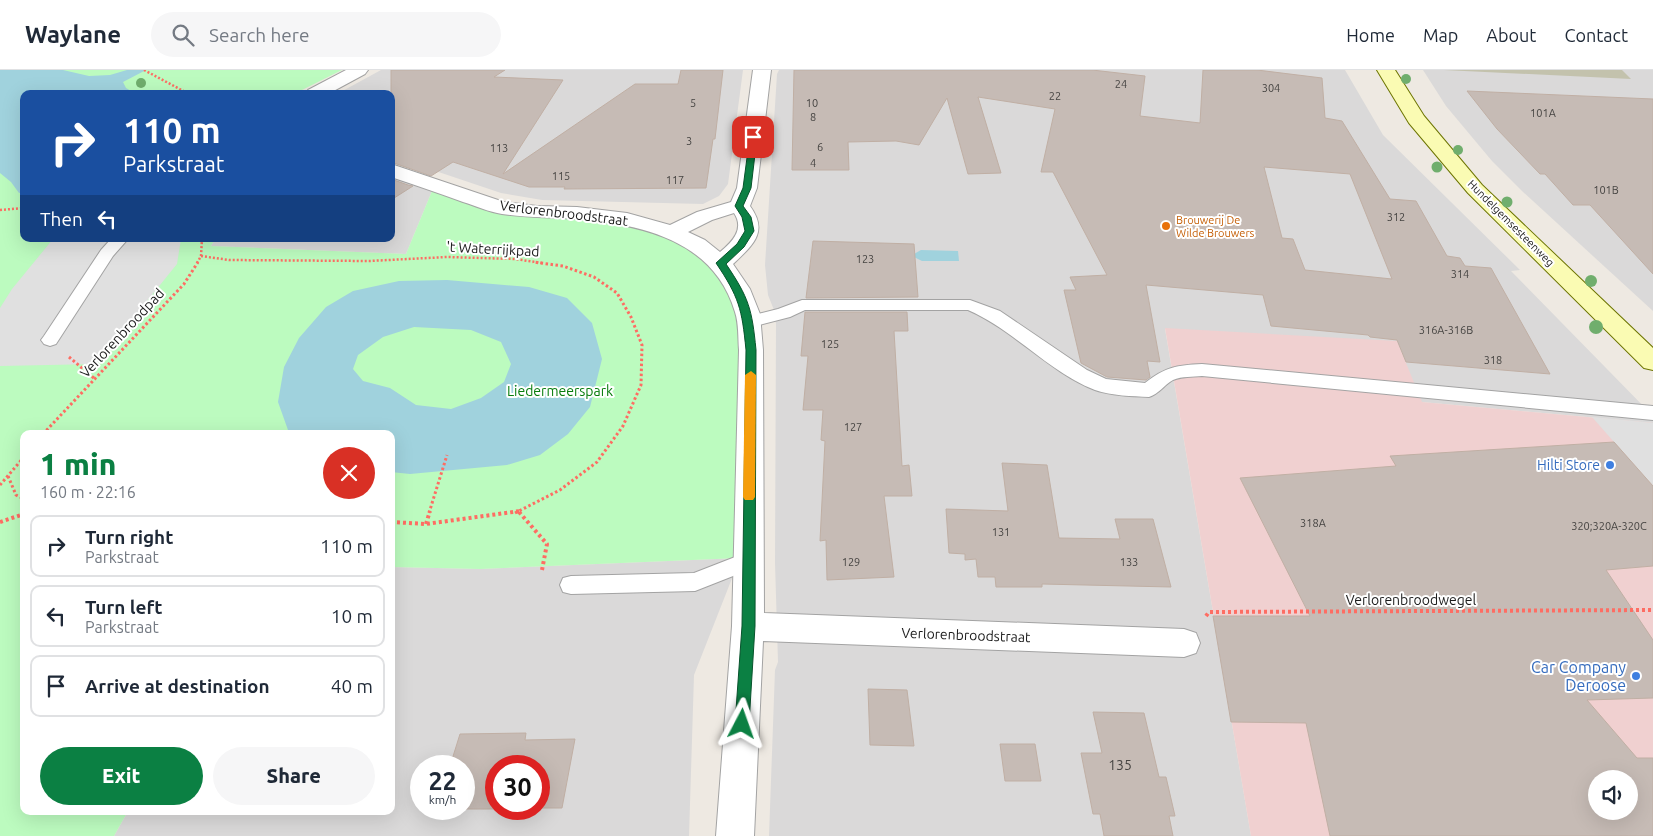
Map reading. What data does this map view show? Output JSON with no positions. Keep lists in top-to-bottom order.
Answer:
{
  "streets": {
    "main road": ["Hundelgemsesteenweg"],
    "street": ["Verlorenbroodstraat"],
    "path": ["'t Waterrijkpad", "Verlorenbroodpad", "Verlorenbroodwegel"]
  },
  "crossings": [
    ["Verlorenbroodstraat", "Verlorenbroodwegel"],
    ["'t Waterrijkpad", "Verlorenbroodpad"]
  ],
  "parks": ["Liedermeerspark"],
  "places": ["Brouwerij De Wilde Brouwers", "Hilti Store", "Car Company Deroose"],
  "house_numbers": [
    "24",
    "304",
    "22",
    "5",
    "10",
    "101A",
    "8",
    "3",
    "6",
    "113",
    "4",
    "115",
    "117",
    "101B",
    "312",
    "123",
    "314",
    "316A-316B",
    "125",
    "318",
    "127",
    "318A",
    "320;320A-320C",
    "131",
    "129",
    "133",
    "135"
  ],
  "page": {
    "header": "Waylane",
    "search": "Search here",
    "nav": [
      "Home",
      "Map",
      "About",
      "Contact"
    ],
    "turn": ["110 m", "Parkstraat"],
    "then": "Then",
    "heading": ["1 min", "160 m · 22:16"],
    "list": [
      {
        "name": "Turn right",
        "note": "Parkstraat",
        "value": "110 m"
      },
      {
        "name": "Turn left",
        "note": "Parkstraat",
        "value": "10 m"
      },
      {
        "name": "Arrive at destination",
        "value": "40 m"
      }
    ],
    "buttons": ["Exit", "Share"],
    "speed": "22 km/h",
    "limit": "30"
  }
}
